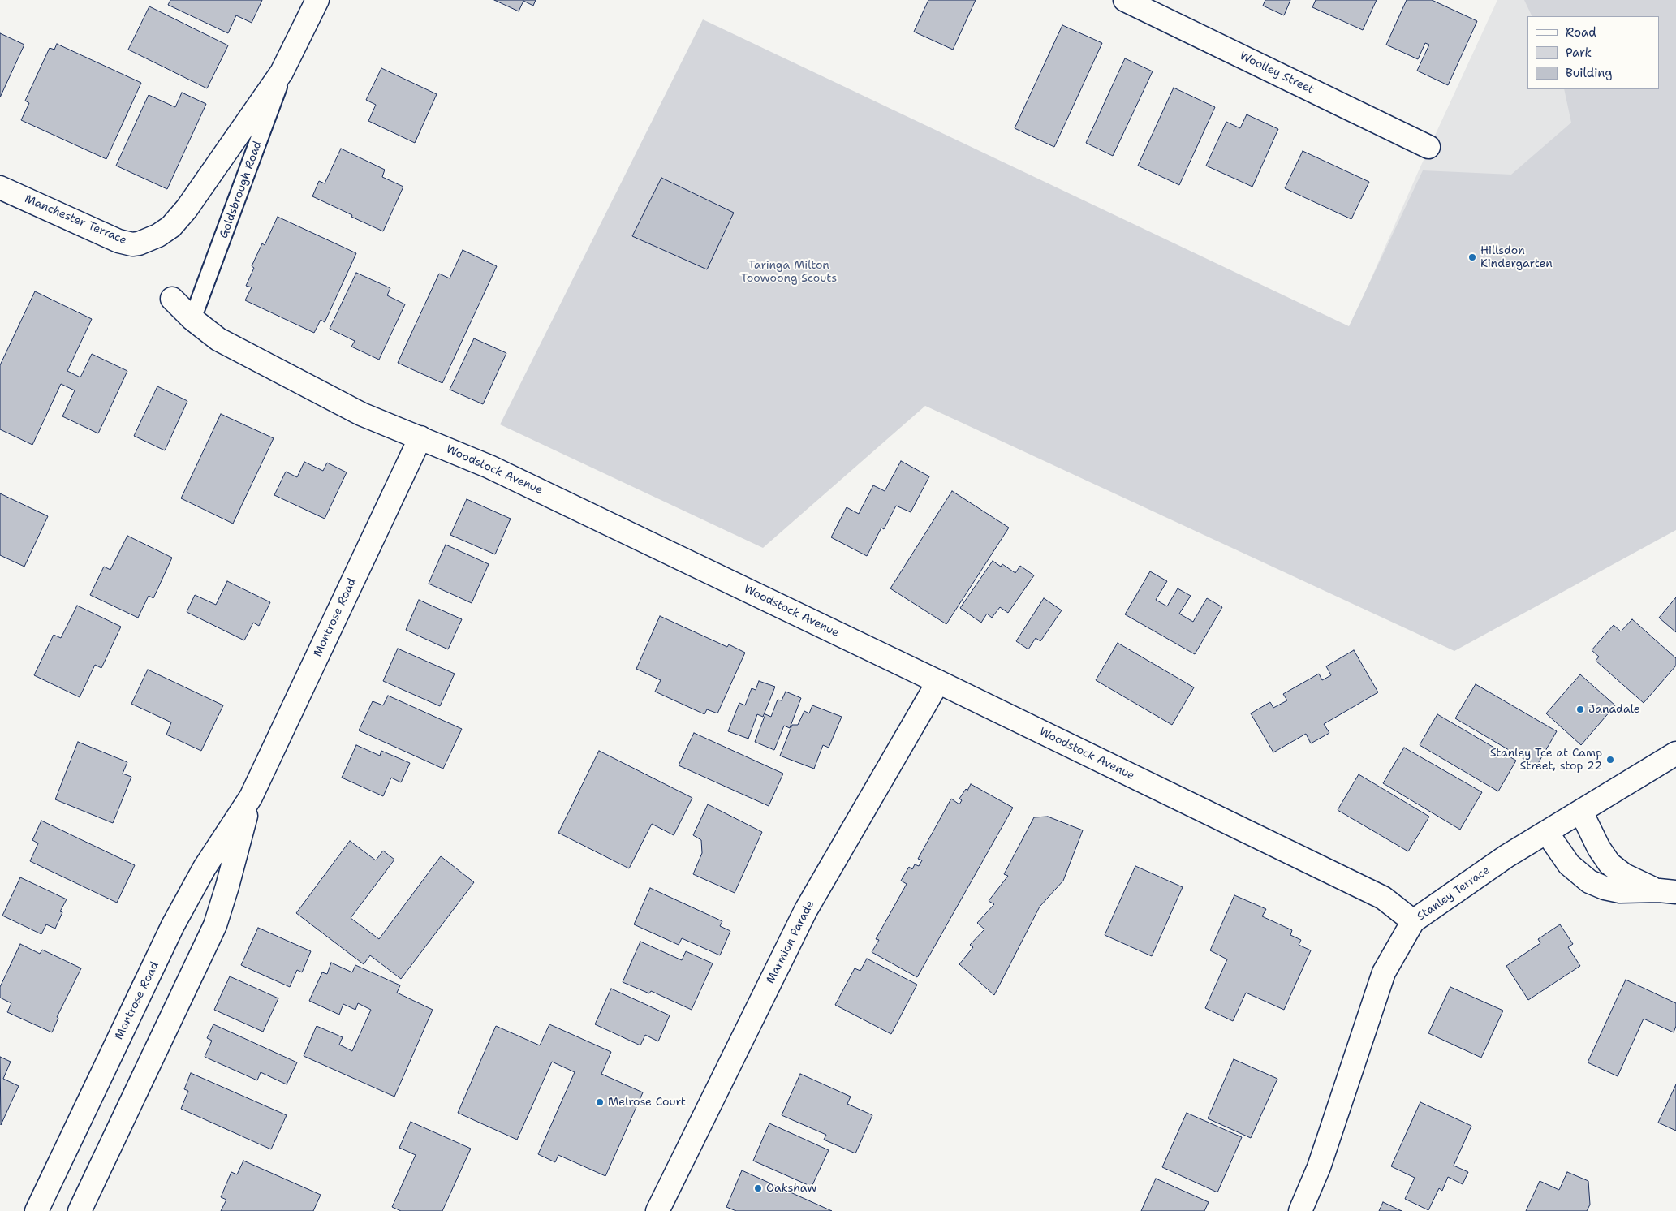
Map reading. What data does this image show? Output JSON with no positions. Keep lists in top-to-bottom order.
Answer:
{
  "streets": {
    "street": [
      "Woolley Street",
      "Goldsbrough Road",
      "Manchester Terrace",
      "Woodstock Avenue",
      "Montrose Road",
      "Stanley Terrace",
      "Marmion Parade"
    ]
  },
  "crossings": [
    ["Goldsbrough Road", "Manchester Terrace"],
    ["Goldsbrough Road", "Woodstock Avenue"],
    ["Woodstock Avenue", "Montrose Road"],
    ["Woodstock Avenue", "Stanley Terrace"],
    ["Woodstock Avenue", "Marmion Parade"]
  ],
  "parks": ["Taringa Milton Toowoong Scouts"],
  "places": [
    "Hillsdon Kindergarten",
    "Janadale",
    "Stanley Tce at Camp Street, stop 22",
    "Melrose Court",
    "Oakshaw"
  ],
  "legend": ["Road", "Park", "Building"]
}
